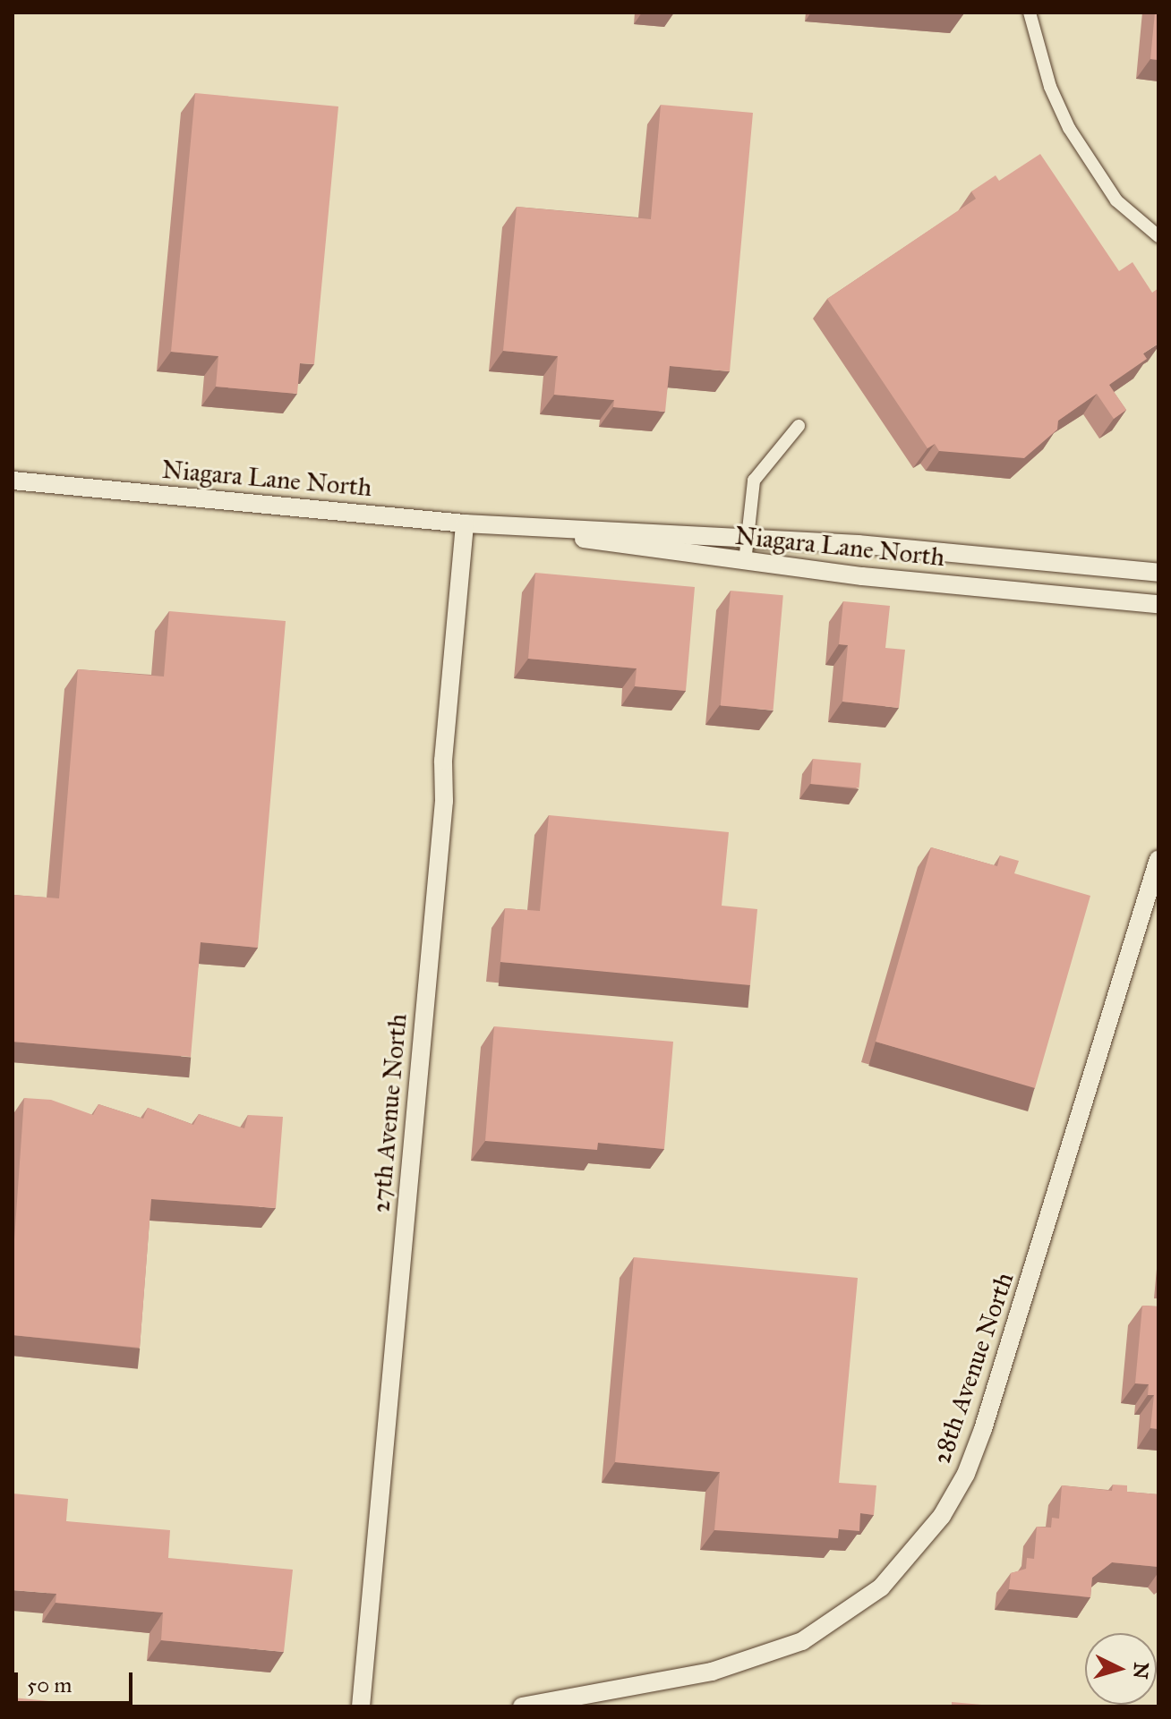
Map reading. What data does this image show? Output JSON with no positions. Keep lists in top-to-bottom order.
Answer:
{
  "streets": {
    "street": ["Niagara Lane North", "27th Avenue North", "28th Avenue North"]
  },
  "crossings": [
    ["Niagara Lane North", "27th Avenue North"]
  ],
  "scale_bar": "50 m",
  "north": "right"
}
